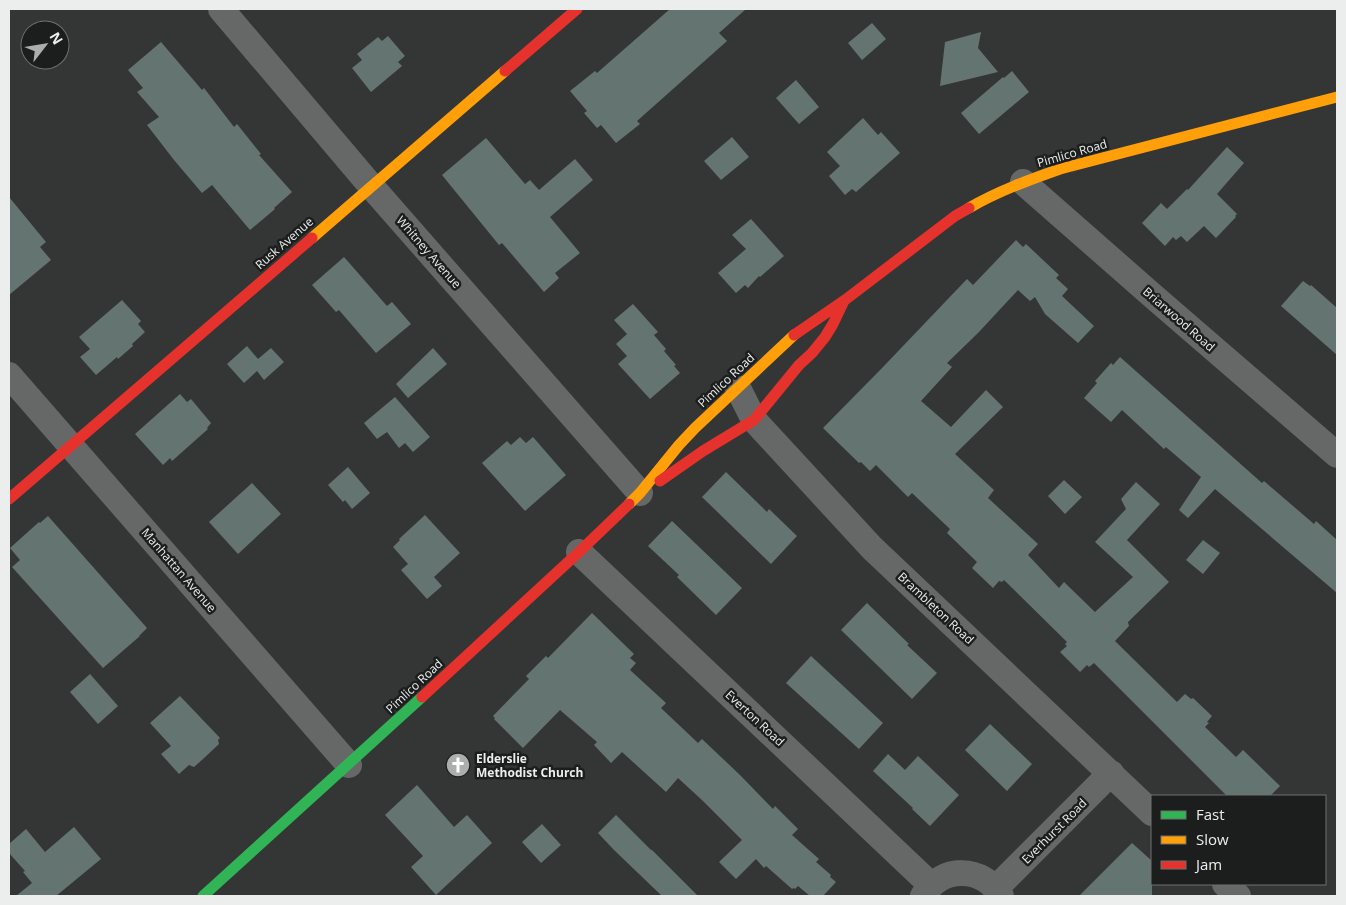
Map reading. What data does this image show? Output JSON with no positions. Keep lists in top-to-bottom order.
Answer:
{
  "streets": {
    "street": [
      "Pimlico Road",
      "Rusk Avenue",
      "Whitney Avenue",
      "Briarwood Road",
      "Manhattan Avenue",
      "Brambleton Road",
      "Everton Road",
      "Everhurst Road"
    ]
  },
  "crossings": [
    ["Pimlico Road", "Whitney Avenue"],
    ["Pimlico Road", "Briarwood Road"],
    ["Pimlico Road", "Manhattan Avenue"],
    ["Pimlico Road", "Brambleton Road"],
    ["Pimlico Road", "Everton Road"],
    ["Rusk Avenue", "Whitney Avenue"],
    ["Rusk Avenue", "Manhattan Avenue"],
    ["Brambleton Road", "Everhurst Road"]
  ],
  "places": {
    "church": ["Elderslie Methodist Church"]
  },
  "legend": ["Fast", "Slow", "Jam"],
  "north": "top right"
}
